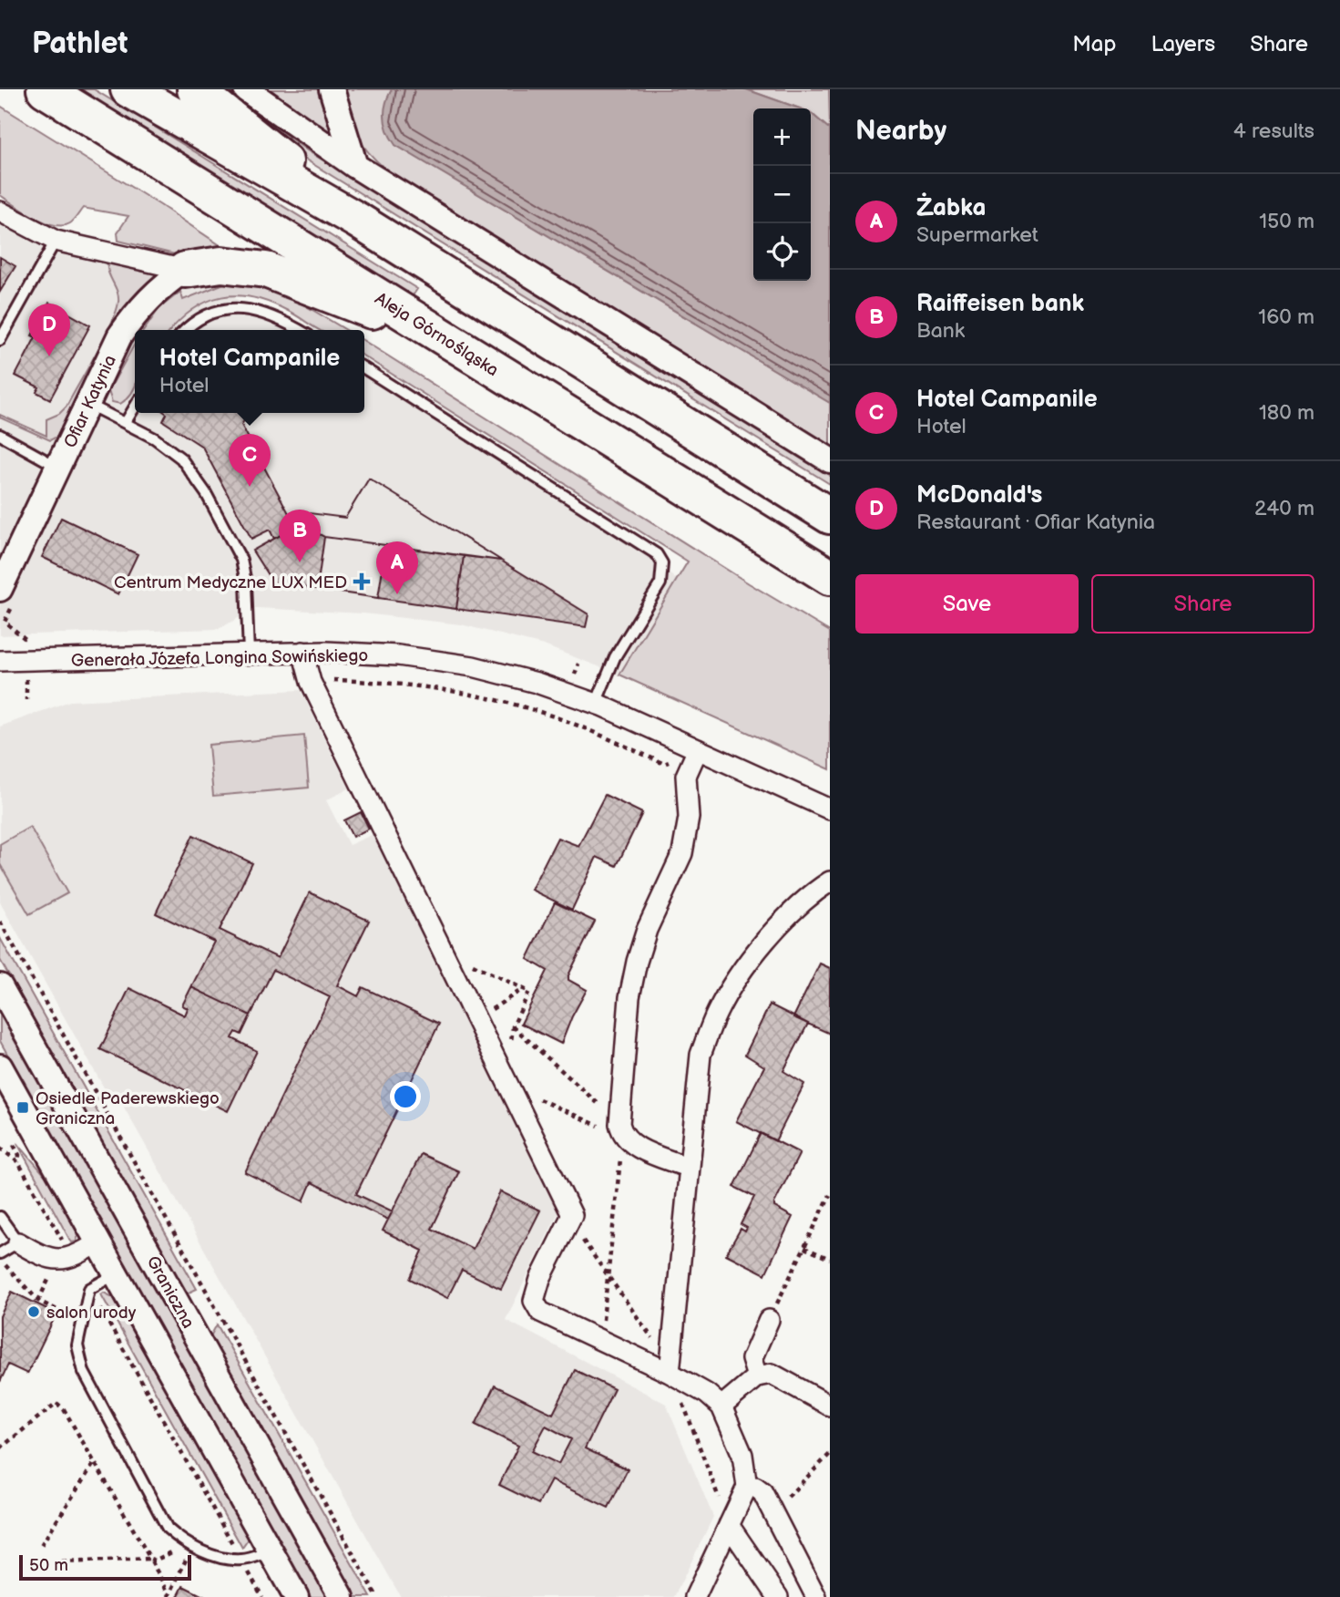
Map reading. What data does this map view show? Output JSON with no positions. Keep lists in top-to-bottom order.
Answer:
{
  "streets": {
    "highway": ["Aleja Górnośląska"],
    "street": ["Ofiar Katynia", "Generała Józefa Longina Sowińskiego", "Graniczna"]
  },
  "places": {
    "health": ["Centrum Medyczne LUX MED"],
    "transit": ["Osiedle Paderewskiego Graniczna"],
    "other": ["salon urody"]
  },
  "scale_bar": "50 m",
  "page": {
    "header": "Pathlet",
    "nav": ["Map", "Layers", "Share"],
    "heading": ["Nearby", "4 results"],
    "map_buttons": ["+", "−"],
    "list": [
      {
        "mark": "A",
        "name": "Żabka",
        "note": "Supermarket",
        "value": "150 m"
      },
      {
        "mark": "B",
        "name": "Raiffeisen bank",
        "note": "Bank",
        "value": "160 m"
      },
      {
        "mark": "C",
        "name": "Hotel Campanile",
        "note": "Hotel",
        "value": "180 m"
      },
      {
        "mark": "D",
        "name": "McDonald's",
        "note": "Restaurant · Ofiar Katynia",
        "value": "240 m"
      }
    ],
    "pins": [
      "D",
      "C",
      "B",
      "A"
    ],
    "popup": ["Hotel Campanile", "Hotel"],
    "buttons": ["Save", "Share"],
    "scale": "50 m"
  }
}
